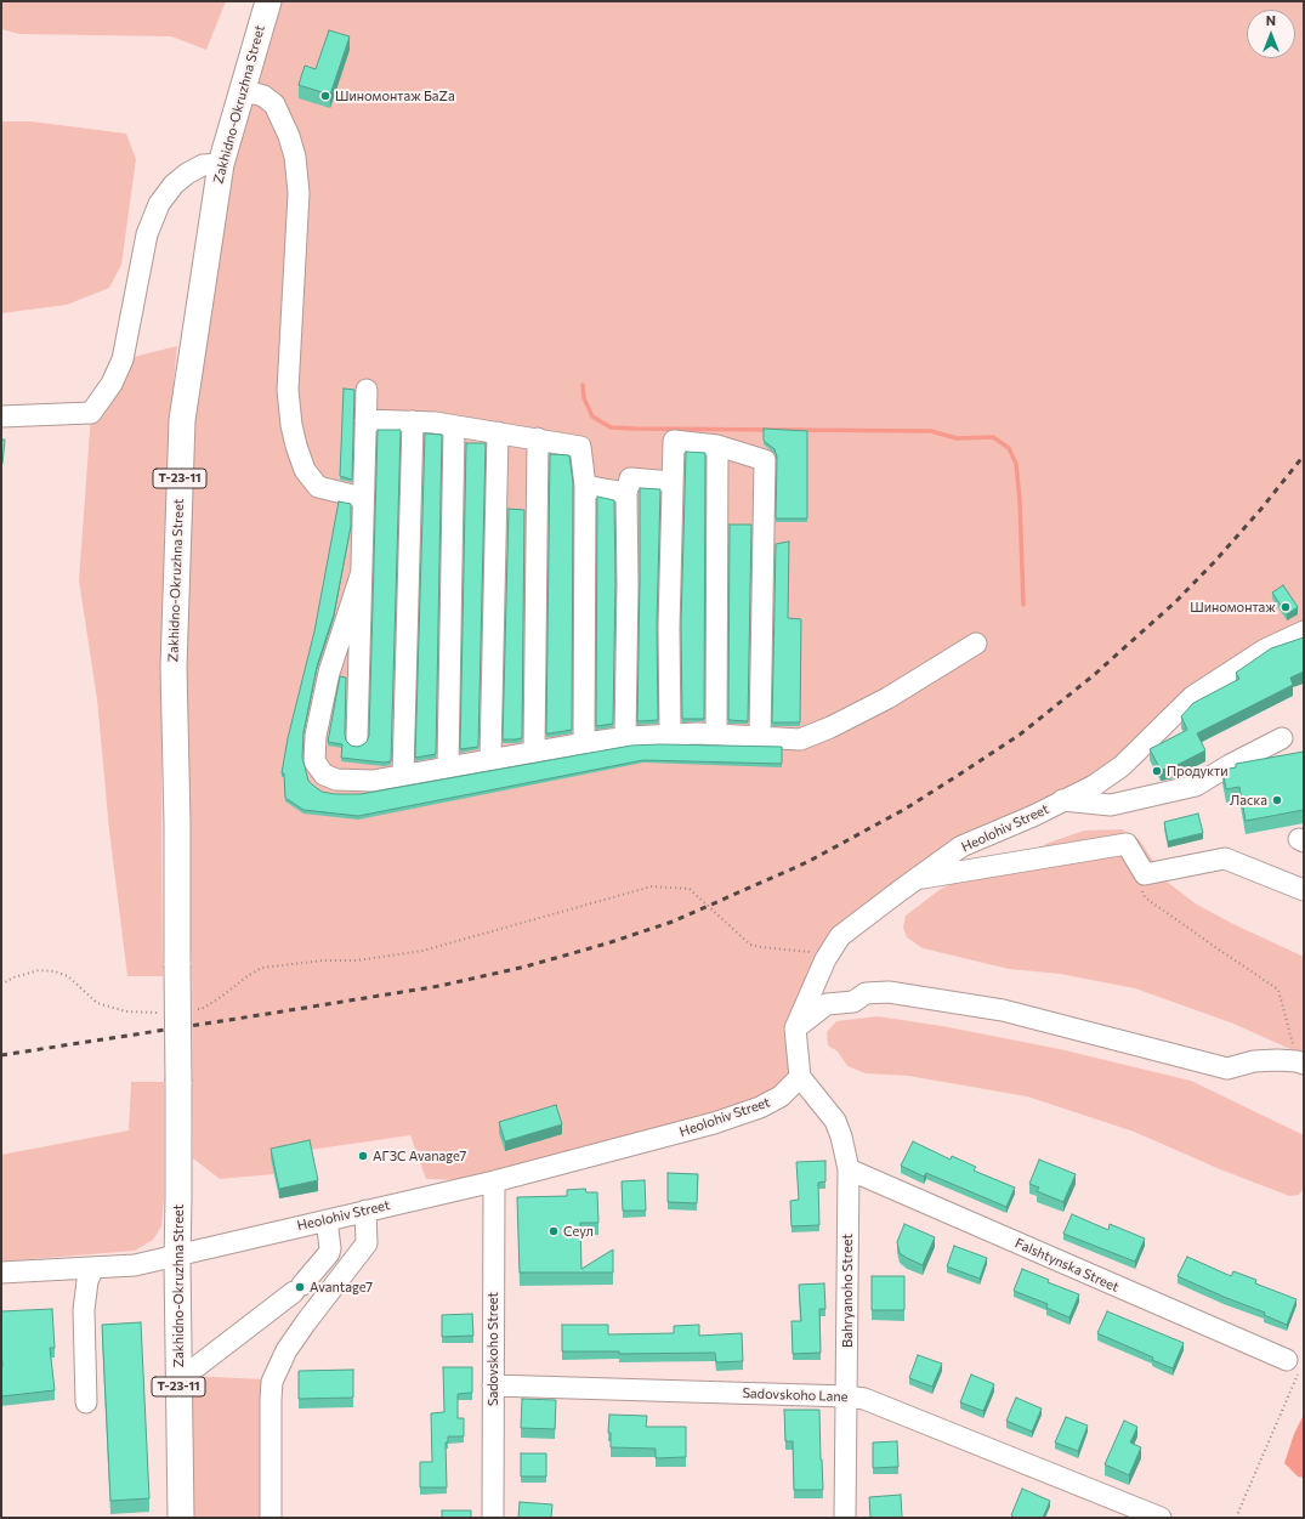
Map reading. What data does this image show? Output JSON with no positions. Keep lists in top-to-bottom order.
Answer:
{
  "streets": {
    "main road": ["Zakhidno-Okruzhna Street", "Т-23-11"],
    "street": [
      "Heolohiv Street",
      "Falshtynska Street",
      "Bahryanoho Street",
      "Sadovskoho Street",
      "Sadovskoho Lane"
    ]
  },
  "crossings": [
    ["Zakhidno-Okruzhna Street", "Heolohiv Street"],
    ["Heolohiv Street", "Bahryanoho Street"],
    ["Heolohiv Street", "Sadovskoho Street"],
    ["Falshtynska Street", "Bahryanoho Street"],
    ["Bahryanoho Street", "Sadovskoho Lane"],
    ["Sadovskoho Street", "Sadovskoho Lane"]
  ],
  "places": [
    "Шиномонтаж БаZa",
    "Шиномонтаж",
    "Продукти",
    "Ласка",
    "АГЗС Avanage7",
    "Сеул",
    "Avantage7"
  ],
  "north": "top"
}
